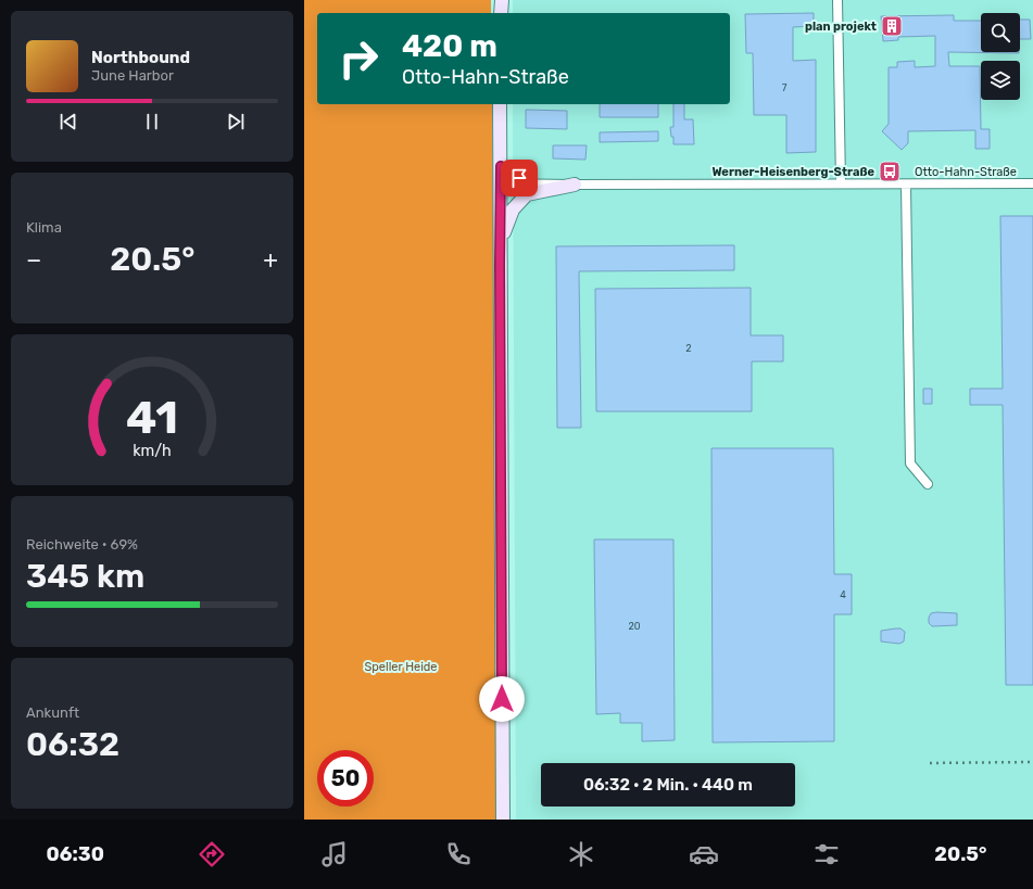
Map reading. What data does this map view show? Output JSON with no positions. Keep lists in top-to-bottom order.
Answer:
{
  "streets": {
    "street": ["Otto-Hahn-Straße"]
  },
  "parks": ["Speller Heide"],
  "places": {
    "building": ["plan projekt"],
    "bus stop": ["Werner-Heisenberg-Straße"]
  },
  "house_numbers": [
    "7",
    "2",
    "4",
    "20"
  ],
  "page": {
    "turn": ["420 m", "Otto-Hahn-Straße"],
    "song": ["Northbound", "June Harbor"],
    "tile": [
      "Klima",
      ["Reichweite · 69%", "345 km"],
      ["Ankunft", "06:32"]
    ],
    "heat": ["−", "20.5°", "+"],
    "limit": "50",
    "trip": "06:32 · 2 Min. · 440 m",
    "tabs": ["06:30", "20.5°"],
    "gauge": ["41", "km/h"]
  }
}
